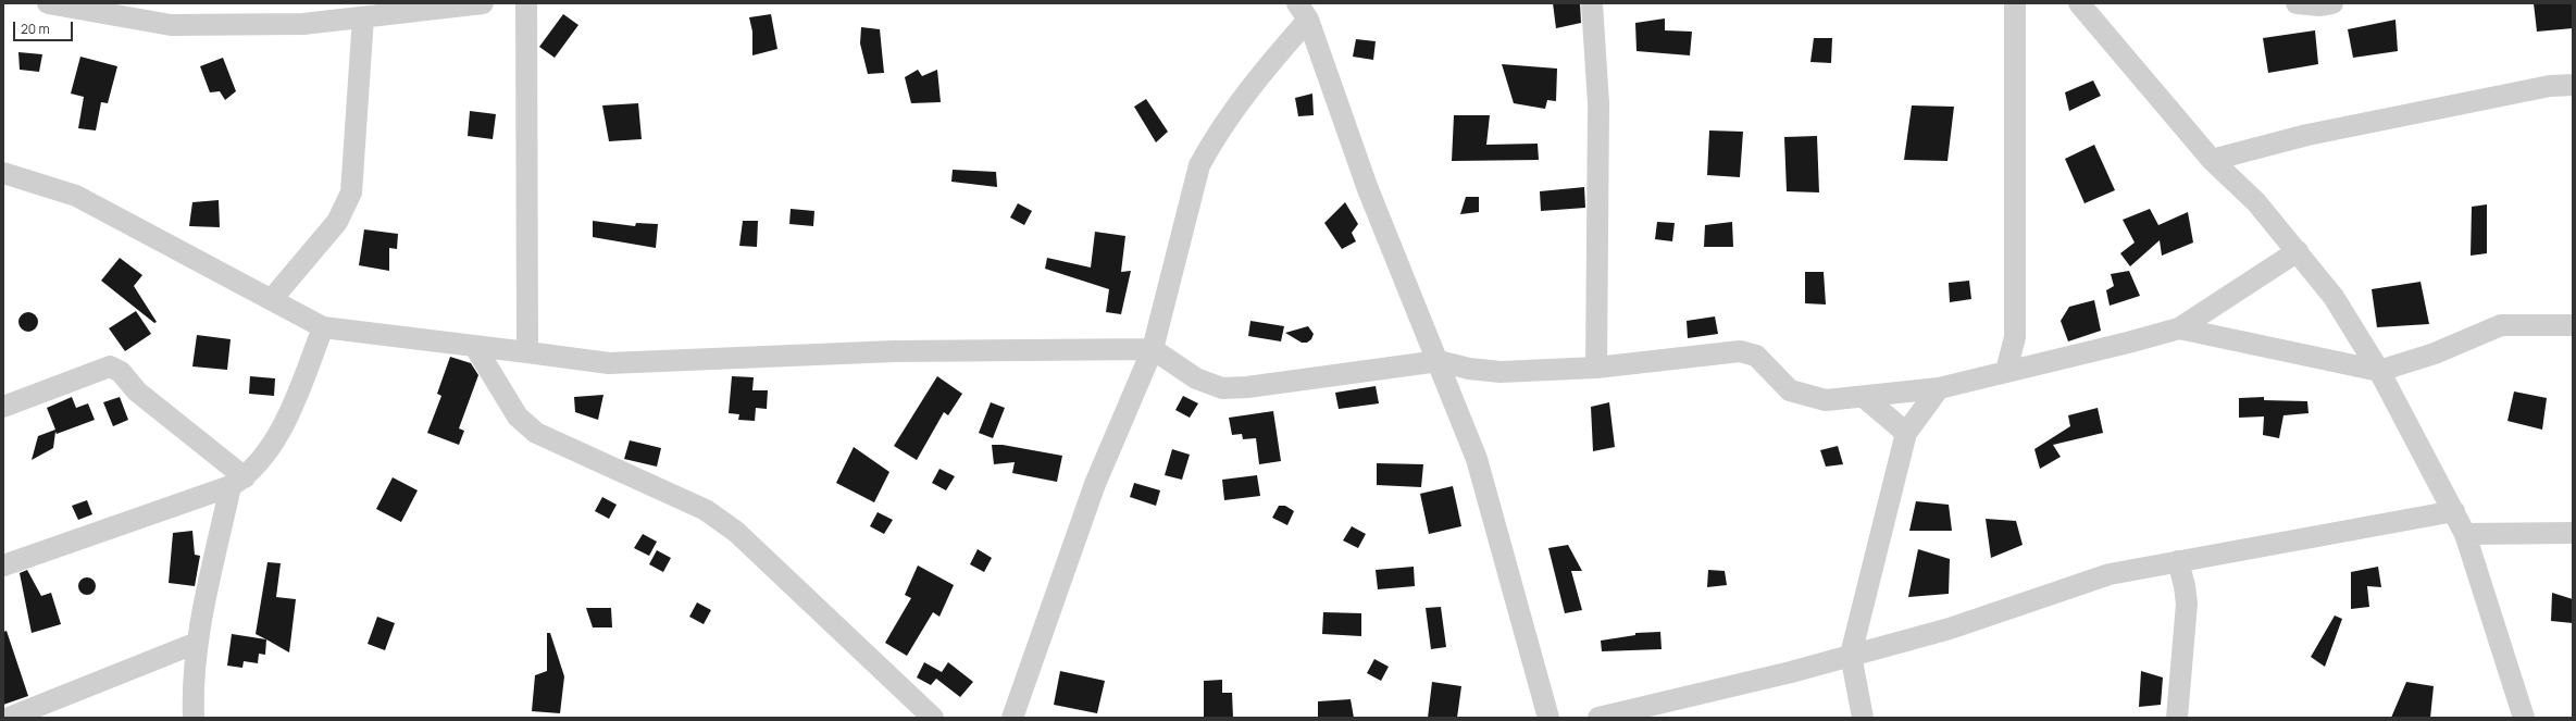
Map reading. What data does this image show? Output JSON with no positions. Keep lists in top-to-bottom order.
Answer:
{
  "scale_bar": "20 m"
}
